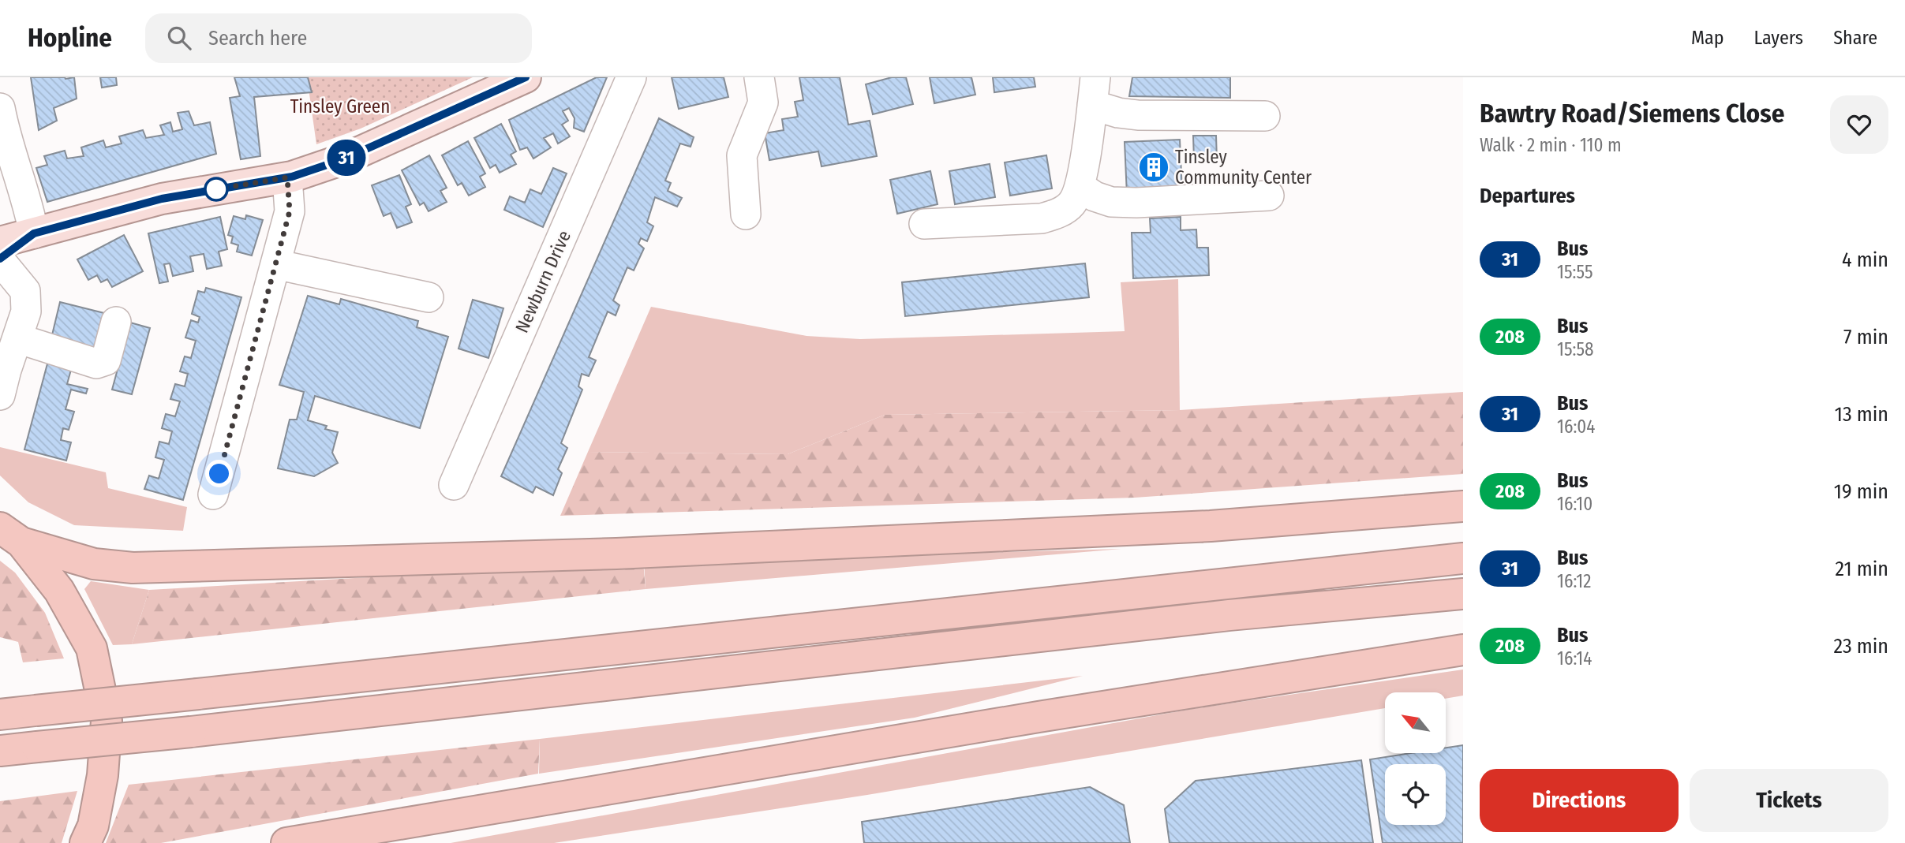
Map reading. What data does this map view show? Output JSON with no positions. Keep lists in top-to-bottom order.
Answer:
{
  "streets": {
    "street": ["Newburn Drive"]
  },
  "parks": ["Tinsley Green"],
  "places": {
    "building": ["Tinsley Community Center"]
  },
  "lines": ["bus line 31"],
  "north": "top left",
  "page": {
    "header": "Hopline",
    "search": "Search here",
    "nav": ["Map", "Layers", "Share"],
    "on_map": "31",
    "heading": [
      ["Bawtry Road/Siemens Close", "Walk · 2 min · 110 m"],
      "Departures"
    ],
    "list": [
      {
        "mark": "31",
        "name": "Bus",
        "note": "15:55",
        "value": "4 min"
      },
      {
        "mark": "208",
        "name": "Bus",
        "note": "15:58",
        "value": "7 min"
      },
      {
        "mark": "31",
        "name": "Bus",
        "note": "16:04",
        "value": "13 min"
      },
      {
        "mark": "208",
        "name": "Bus",
        "note": "16:10",
        "value": "19 min"
      },
      {
        "mark": "31",
        "name": "Bus",
        "note": "16:12",
        "value": "21 min"
      },
      {
        "mark": "208",
        "name": "Bus",
        "note": "16:14",
        "value": "23 min"
      }
    ],
    "buttons": ["Directions", "Tickets"]
  }
}
